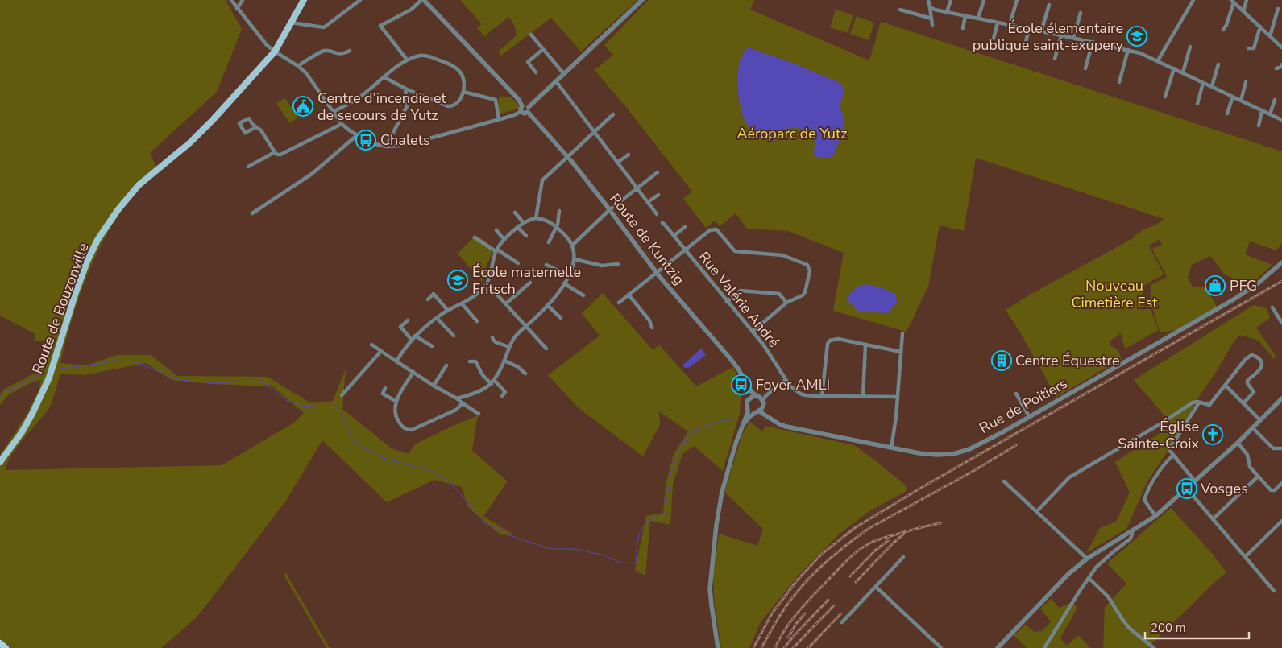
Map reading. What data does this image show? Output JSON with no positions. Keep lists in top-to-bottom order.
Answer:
{
  "streets": {
    "main road": ["Route de Bouzonville"],
    "street": ["Route de Kuntzig", "Rue Valérie André", "Rue de Poitiers"]
  },
  "crossings": [
    ["Route de Kuntzig", "Rue de Poitiers"]
  ],
  "parks": ["Aéroparc de Yutz", "Nouveau Cimetière Est"],
  "places": {
    "school or university": ["École élementaire publique saint-exupery", "École maternelle Fritsch"],
    "public building": ["Centre d’incendie et de secours de Yutz"],
    "bus stop": ["Chalets", "Foyer AMLI", "Vosges"],
    "shop": ["PFG"],
    "building": ["Centre Équestre"],
    "church": ["Église Sainte-Croix"]
  },
  "scale_bar": "200 m"
}
